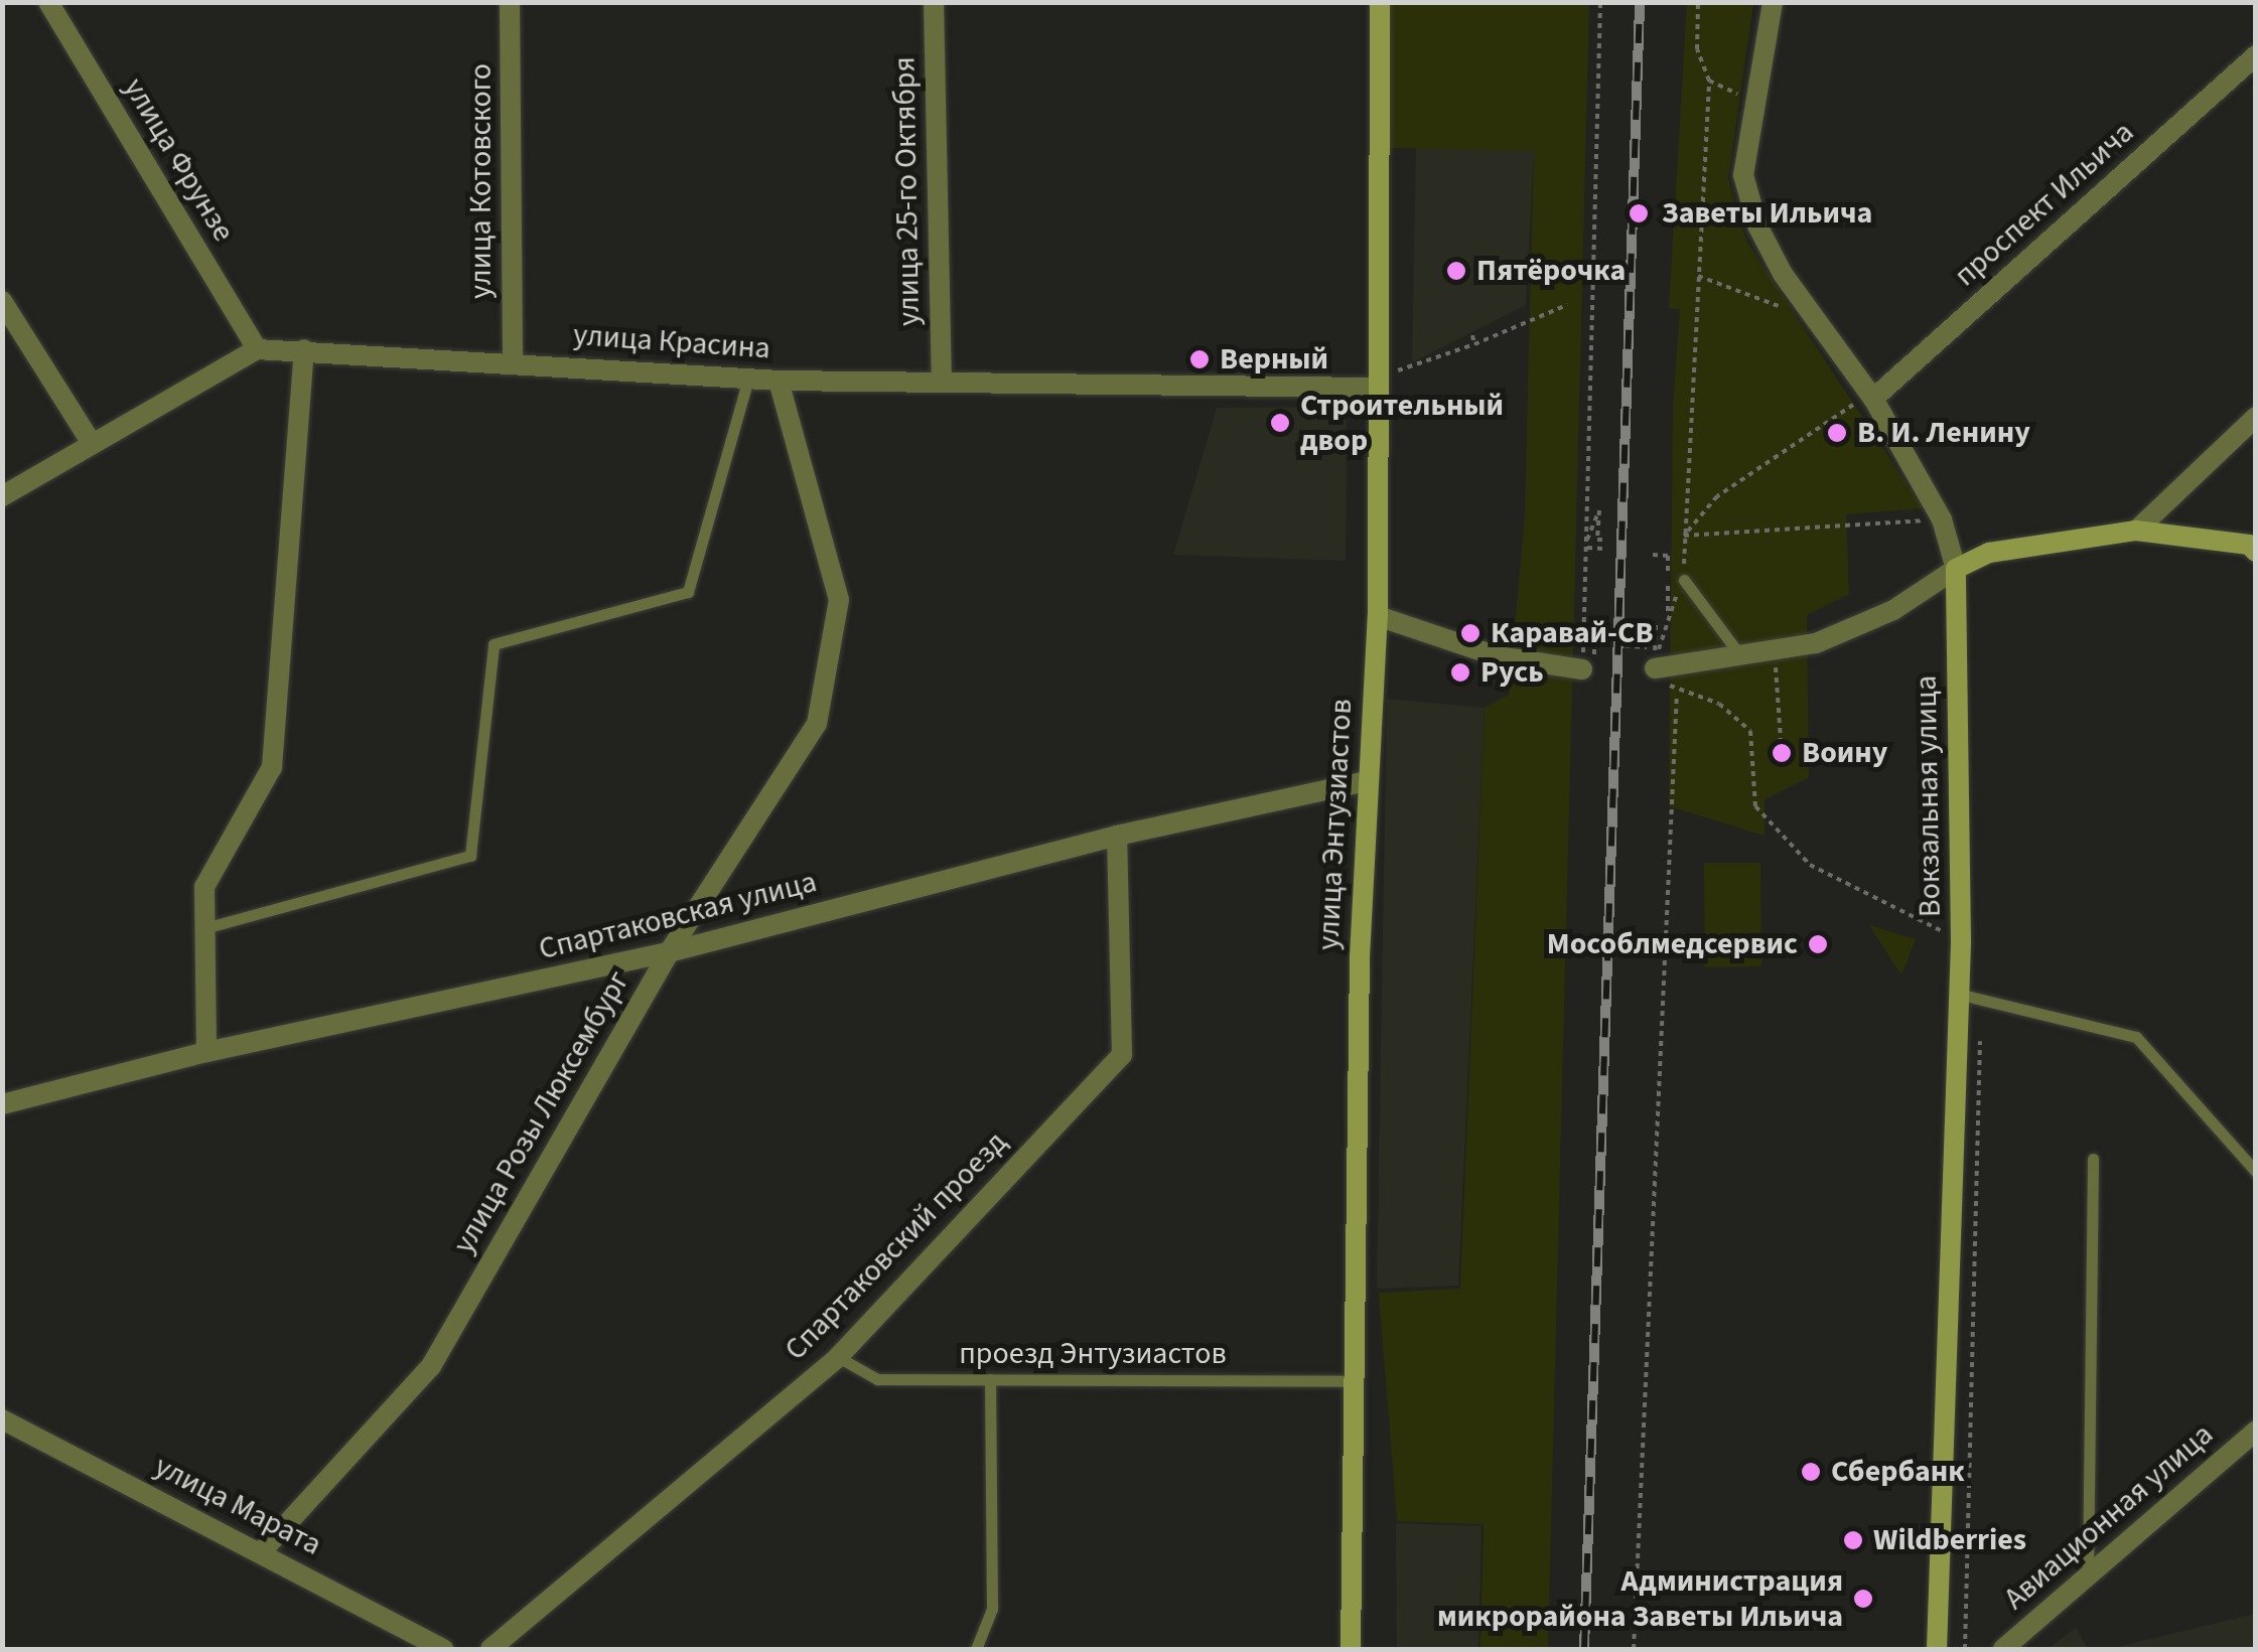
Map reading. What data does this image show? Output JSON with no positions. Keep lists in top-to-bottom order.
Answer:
{
  "streets": {
    "street": [
      "улица Фрунзе",
      "улица Котовского",
      "улица 25-го Октября",
      "проспект Ильича",
      "улица Красина",
      "Вокзальная улица",
      "улица Энтузиастов",
      "Спартаковская улица",
      "улица Розы Люксембург",
      "Спартаковский проезд",
      "улица Марата",
      "Авиационная улица"
    ],
    "lane": ["проезд Энтузиастов"]
  },
  "crossings": [
    ["улица Фрунзе", "улица Красина"],
    ["улица Котовского", "улица Красина"],
    ["улица 25-го Октября", "улица Красина"],
    ["проспект Ильича", "Вокзальная улица"],
    ["улица Красина", "улица Энтузиастов"],
    ["улица Красина", "улица Розы Люксембург"],
    ["улица Энтузиастов", "Спартаковская улица"],
    ["улица Энтузиастов", "проезд Энтузиастов"],
    ["Спартаковская улица", "улица Розы Люксембург"],
    ["Спартаковская улица", "Спартаковский проезд"],
    ["улица Розы Люксембург", "улица Марата"],
    ["Спартаковский проезд", "проезд Энтузиастов"]
  ],
  "places": [
    "Заветы Ильича",
    "Пятёрочка",
    "Верный",
    "Строительный двор",
    "В. И. Ленину",
    "Каравай-СВ",
    "Русь",
    "Воину",
    "Мособлмедсервис",
    "Сбербанк",
    "Wildberries",
    "Администрация микрорайона Заветы Ильича"
  ]
}
